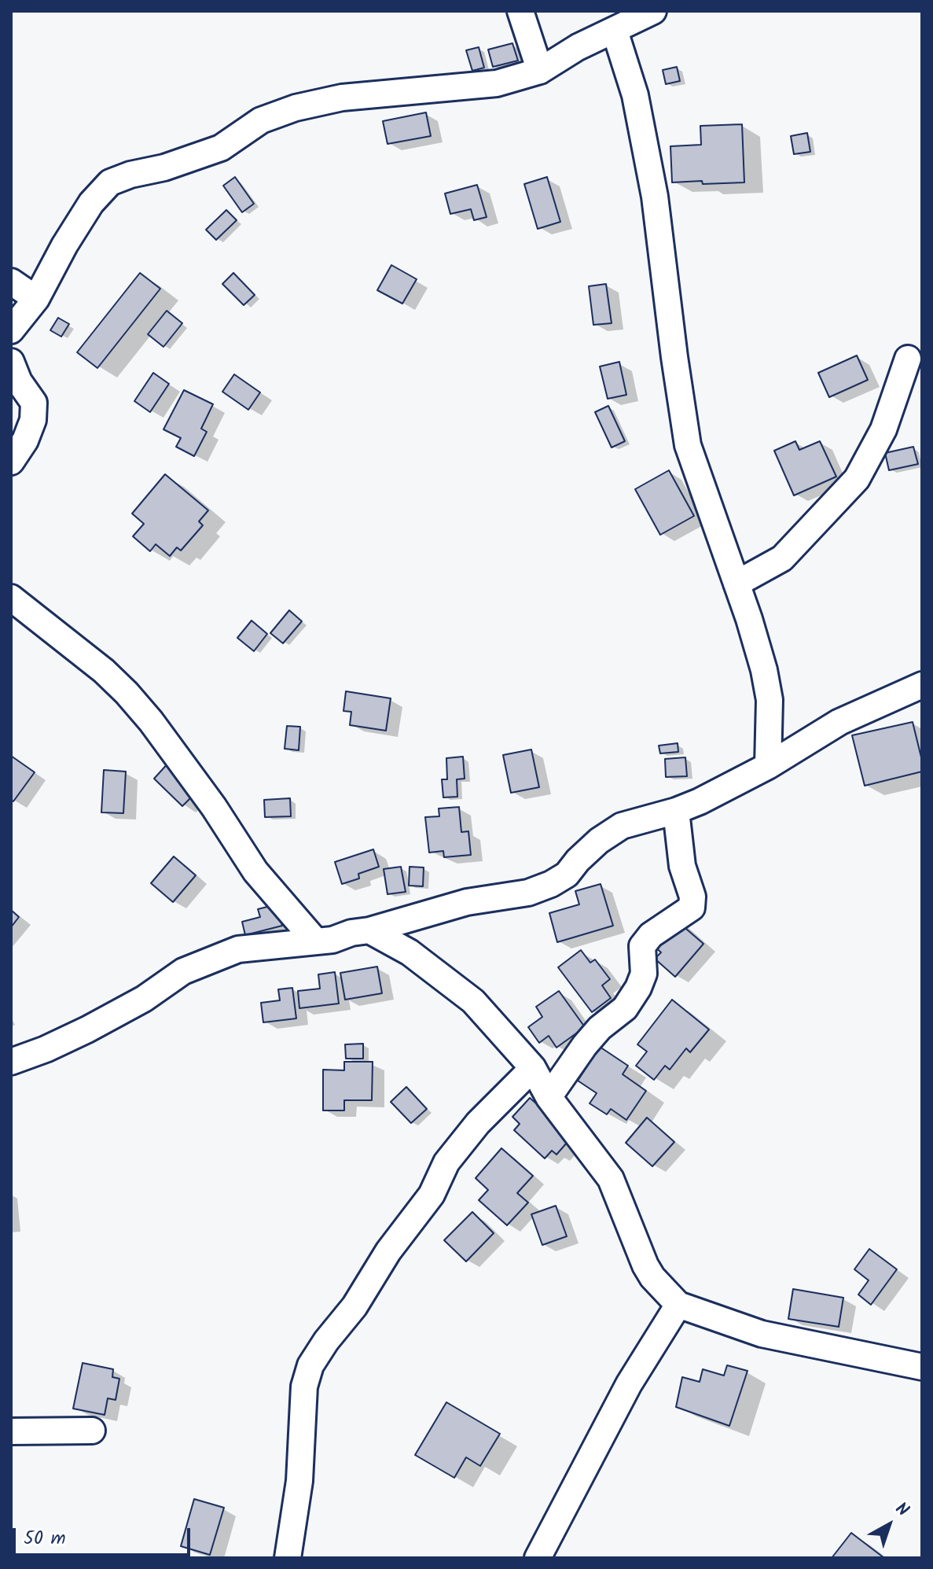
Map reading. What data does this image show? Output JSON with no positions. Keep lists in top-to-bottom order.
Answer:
{
  "scale_bar": "50 m",
  "north": "top right"
}
